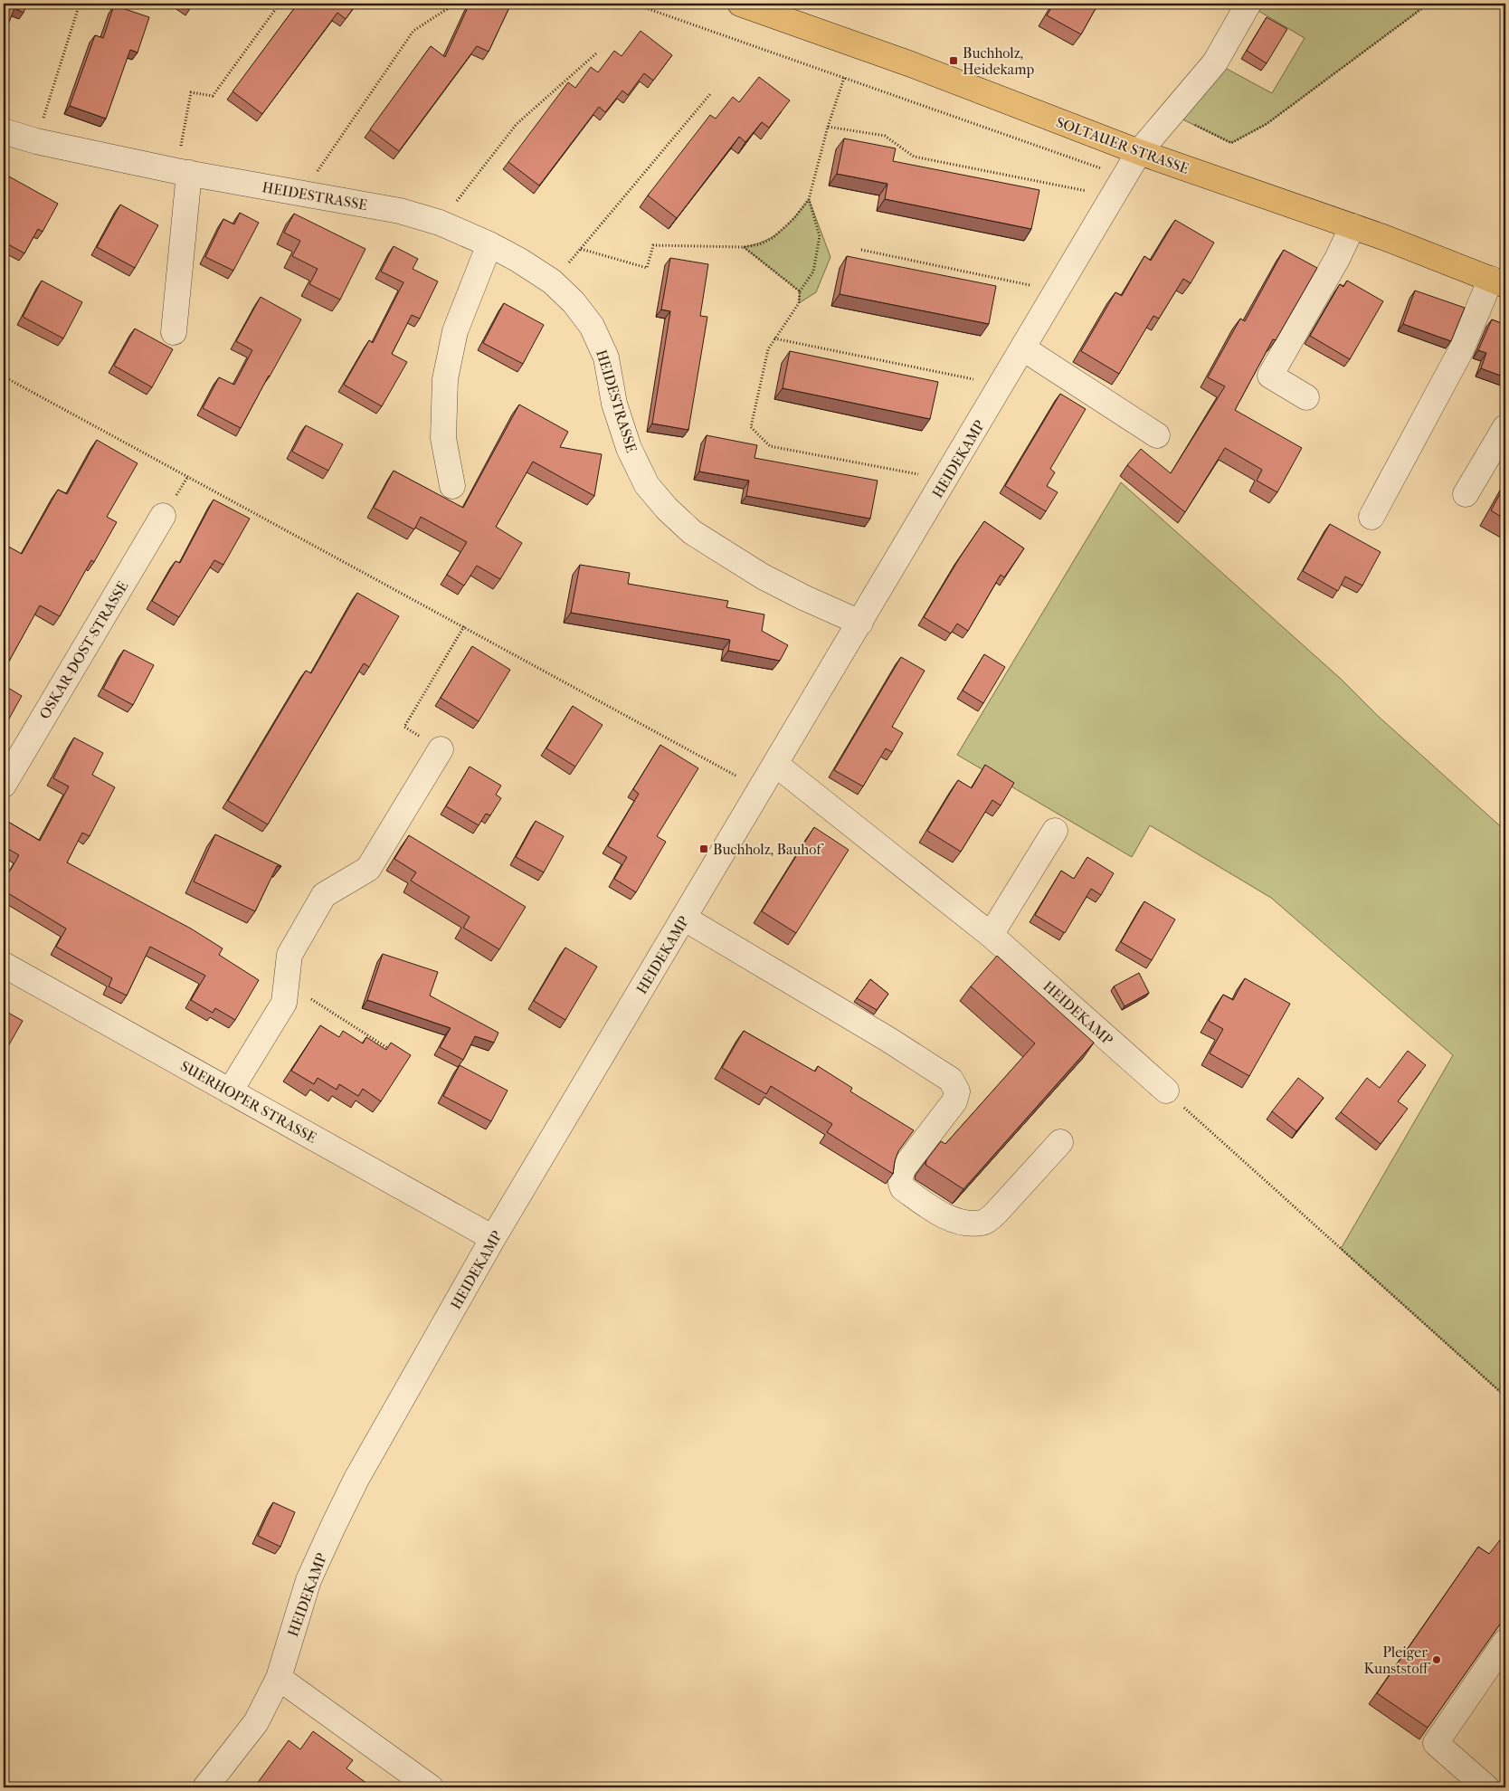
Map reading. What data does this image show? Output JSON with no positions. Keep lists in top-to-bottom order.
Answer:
{
  "streets": {
    "main road": ["SOLTAUER STRASSE"],
    "street": [
      "HEIDESTRASSE",
      "HEIDEKAMP",
      "OSKAR-DOST-STRASSE",
      "SUERHOPER STRASSE"
    ]
  },
  "crossings": [
    ["SOLTAUER STRASSE", "HEIDEKAMP"],
    ["HEIDESTRASSE", "HEIDEKAMP"],
    ["HEIDEKAMP", "SUERHOPER STRASSE"]
  ],
  "places": {
    "transit": ["Buchholz, Heidekamp", "Buchholz, Bauhof"],
    "other": ["Pleiger Kunststoff"]
  }
}
